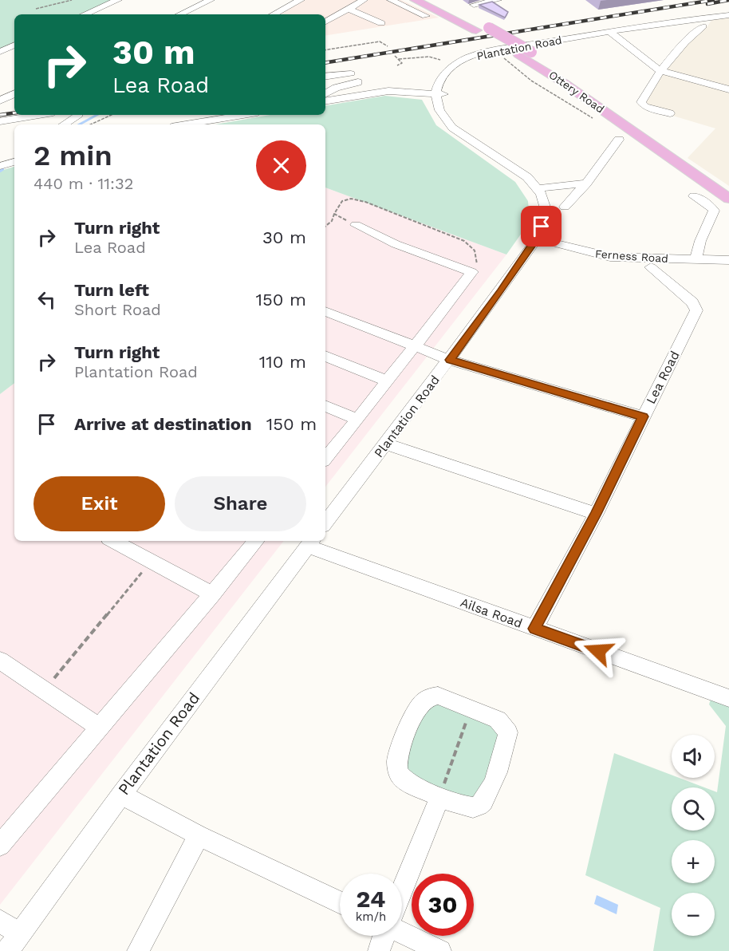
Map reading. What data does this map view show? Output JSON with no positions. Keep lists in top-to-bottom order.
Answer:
{
  "streets": {
    "main road": ["Ottery Road"],
    "street": [
      "Plantation Road",
      "Ferness Road",
      "Lea Road",
      "Ailsa Road"
    ]
  },
  "crossings": [
    ["Plantation Road", "Ferness Road"],
    ["Plantation Road", "Ailsa Road"],
    ["Lea Road", "Ailsa Road"]
  ],
  "page": {
    "turn": ["30 m", "Lea Road"],
    "heading": ["2 min", "440 m · 11:32"],
    "list": [
      {
        "name": "Turn right",
        "note": "Lea Road",
        "value": "30 m"
      },
      {
        "name": "Turn left",
        "note": "Short Road",
        "value": "150 m"
      },
      {
        "name": "Turn right",
        "note": "Plantation Road",
        "value": "110 m"
      },
      {
        "name": "Arrive at destination",
        "value": "150 m"
      }
    ],
    "buttons": ["Exit", "Share"],
    "map_buttons": ["+", "−"],
    "speed": "24 km/h",
    "limit": "30"
  }
}
